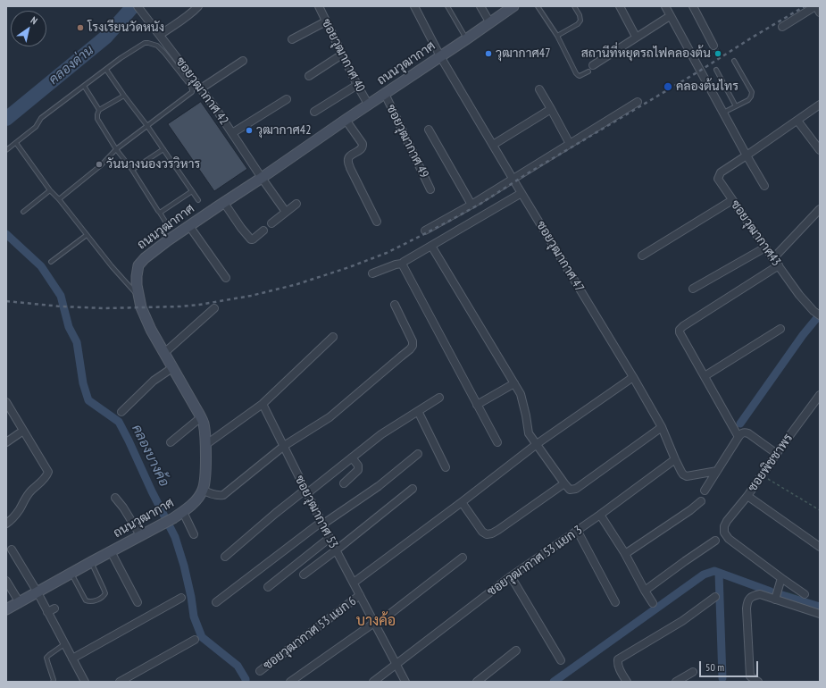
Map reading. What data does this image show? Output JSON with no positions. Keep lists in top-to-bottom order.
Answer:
{
  "streets": {
    "main road": ["ถนนวุฒากาศ"],
    "street": [
      "ซอยวุฒากาศ 40",
      "ซอยวุฒากาศ 42",
      "ซอยวุฒากาศ 49",
      "ซอยวุฒากาศ43",
      "ซอยวุฒากาศ 47",
      "ซอยพิชชาพร",
      "ซอยวุฒากาศ 53",
      "ซอยวุฒากาศ 53 แยก 3",
      "ซอยวุฒากาศ 53 แยก 6"
    ]
  },
  "crossings": [
    ["ซอยวุฒากาศ 40", "ถนนวุฒากาศ"],
    ["ถนนวุฒากาศ", "ซอยวุฒากาศ 42"],
    ["ถนนวุฒากาศ", "ซอยวุฒากาศ 49"],
    ["ถนนวุฒากาศ", "ซอยวุฒากาศ 47"],
    ["ซอยวุฒากาศ 47", "ซอยวุฒากาศ 53 แยก 3"],
    ["ซอยวุฒากาศ 53", "ซอยวุฒากาศ 53 แยก 3"],
    ["ซอยวุฒากาศ 53", "ซอยวุฒากาศ 53 แยก 6"]
  ],
  "districts": ["บางค้อ"],
  "water": ["คลองด่าน", "คลองบางค้อ"],
  "places": [
    "โรงเรียนวัดหนัง",
    "วุฒากาศ47",
    "สถานีที่หยุดรถไฟคลองต้น",
    "คลองต้นไทร",
    "วุฒากาศ42",
    "วันนางนองวรวิหาร"
  ],
  "scale_bar": "50 m",
  "north": "top right"
}
